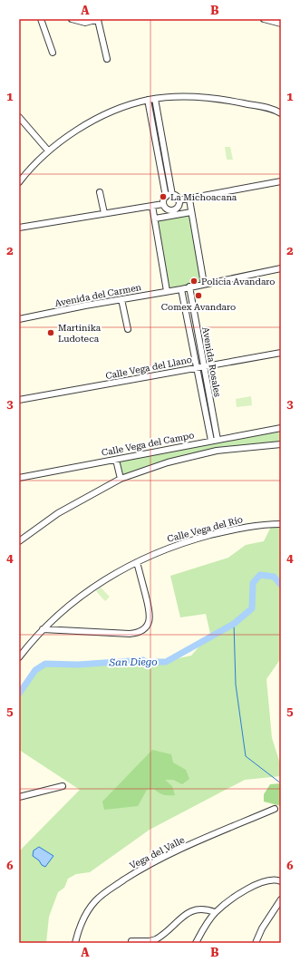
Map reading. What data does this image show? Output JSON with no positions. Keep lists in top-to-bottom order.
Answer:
{
  "streets": {
    "street": [
      "Avenida del Carmen",
      "Avenida Rosales",
      "Calle Vega del Llano",
      "Calle Vega del Campo",
      "Calle Vega del Río",
      "Vega del Valle"
    ]
  },
  "crossings": [
    ["Avenida del Carmen", "Avenida Rosales"],
    ["Avenida Rosales", "Calle Vega del Llano"],
    ["Avenida Rosales", "Calle Vega del Campo"]
  ],
  "water": ["San Diego"],
  "places": [
    "La Michoacana",
    "Policia Avandaro",
    "Comex Avandaro",
    "Martinika Ludoteca"
  ],
  "grid": {
    "columns": ["A", "B"],
    "rows": [
      "1",
      "2",
      "3",
      "4",
      "5",
      "6"
    ]
  }
}
